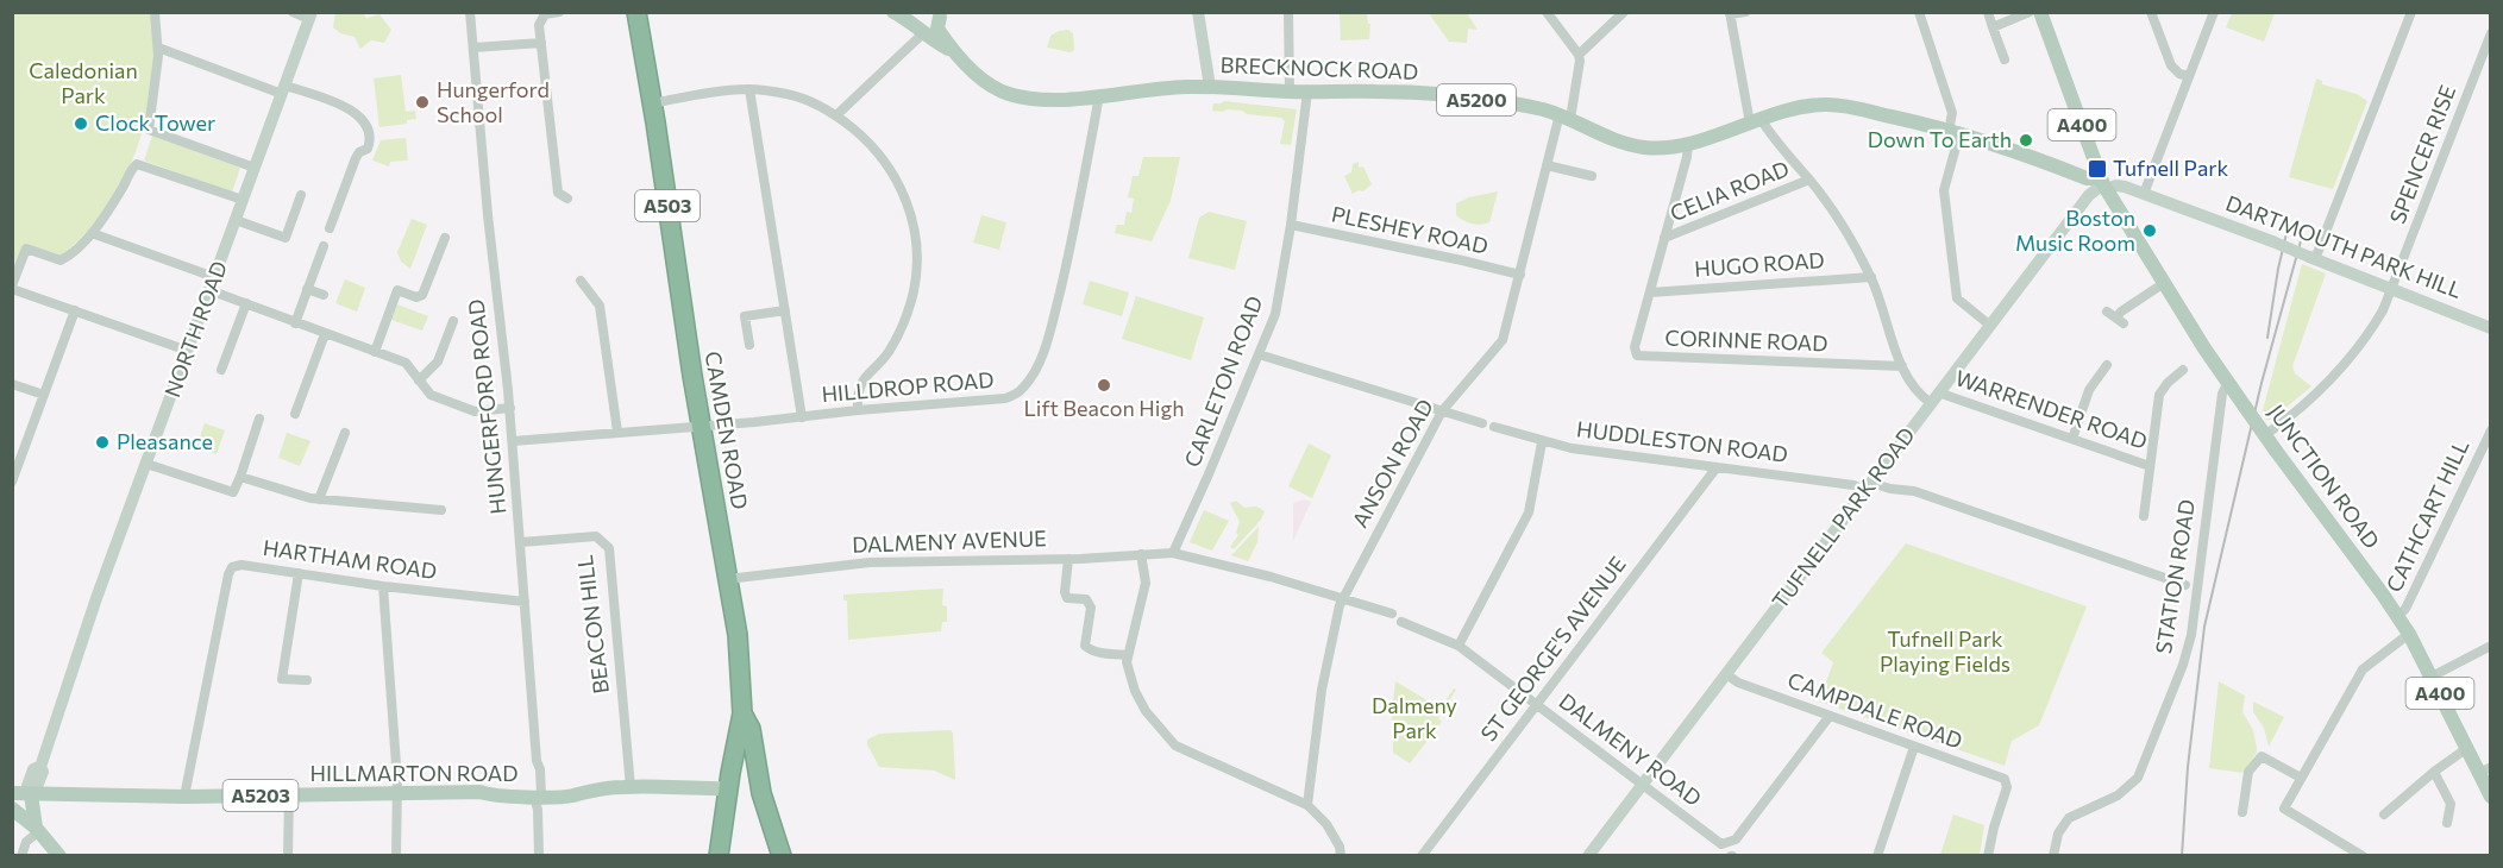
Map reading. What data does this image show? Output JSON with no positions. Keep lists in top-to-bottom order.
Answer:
{
  "streets": {
    "highway": ["A503", "CAMDEN ROAD"],
    "main road": [
      "BRECKNOCK ROAD",
      "A5200",
      "A400",
      "JUNCTION ROAD",
      "HILLMARTON ROAD",
      "A5203"
    ],
    "street": [
      "SPENCER RISE",
      "CELIA ROAD",
      "PLESHEY ROAD",
      "DARTMOUTH PARK HILL",
      "HUGO ROAD",
      "NORTH ROAD",
      "CORINNE ROAD",
      "CARLETON ROAD",
      "HILLDROP ROAD",
      "HUNGERFORD ROAD",
      "WARRENDER ROAD",
      "HUDDLESTON ROAD",
      "ANSON ROAD",
      "CATHCART HILL",
      "TUFNELL PARK ROAD",
      "DALMENY AVENUE",
      "HARTHAM ROAD",
      "STATION ROAD",
      "BEACON HILL",
      "ST GEORGE'S AVENUE",
      "CAMPDALE ROAD",
      "DALMENY ROAD"
    ]
  },
  "crossings": [
    ["BRECKNOCK ROAD", "A5200"],
    ["BRECKNOCK ROAD", "A400"],
    ["BRECKNOCK ROAD", "DARTMOUTH PARK HILL"],
    ["BRECKNOCK ROAD", "CORINNE ROAD"],
    ["BRECKNOCK ROAD", "CARLETON ROAD"],
    ["BRECKNOCK ROAD", "HILLDROP ROAD"],
    ["BRECKNOCK ROAD", "ANSON ROAD"],
    ["BRECKNOCK ROAD", "JUNCTION ROAD"],
    ["BRECKNOCK ROAD", "TUFNELL PARK ROAD"],
    ["A400", "DARTMOUTH PARK HILL"],
    ["A400", "JUNCTION ROAD"],
    ["A400", "TUFNELL PARK ROAD"],
    ["SPENCER RISE", "DARTMOUTH PARK HILL"],
    ["SPENCER RISE", "JUNCTION ROAD"],
    ["CELIA ROAD", "CORINNE ROAD"],
    ["A503", "CAMDEN ROAD"],
    ["PLESHEY ROAD", "CARLETON ROAD"],
    ["PLESHEY ROAD", "ANSON ROAD"],
    ["DARTMOUTH PARK HILL", "JUNCTION ROAD"],
    ["DARTMOUTH PARK HILL", "TUFNELL PARK ROAD"],
    ["HUGO ROAD", "CORINNE ROAD"],
    ["NORTH ROAD", "HILLMARTON ROAD"],
    ["CARLETON ROAD", "DALMENY AVENUE"],
    ["HILLDROP ROAD", "HUNGERFORD ROAD"],
    ["HILLDROP ROAD", "CAMDEN ROAD"],
    ["HUNGERFORD ROAD", "HARTHAM ROAD"],
    ["HUNGERFORD ROAD", "BEACON HILL"],
    ["HUNGERFORD ROAD", "HILLMARTON ROAD"],
    ["WARRENDER ROAD", "TUFNELL PARK ROAD"],
    ["CAMDEN ROAD", "DALMENY AVENUE"],
    ["CAMDEN ROAD", "HILLMARTON ROAD"],
    ["HUDDLESTON ROAD", "TUFNELL PARK ROAD"],
    ["HUDDLESTON ROAD", "ST GEORGE'S AVENUE"],
    ["JUNCTION ROAD", "CATHCART HILL"],
    ["JUNCTION ROAD", "TUFNELL PARK ROAD"],
    ["JUNCTION ROAD", "STATION ROAD"],
    ["TUFNELL PARK ROAD", "CAMPDALE ROAD"],
    ["TUFNELL PARK ROAD", "DALMENY ROAD"],
    ["HARTHAM ROAD", "HILLMARTON ROAD"],
    ["BEACON HILL", "HILLMARTON ROAD"],
    ["ST GEORGE'S AVENUE", "DALMENY ROAD"],
    ["CAMPDALE ROAD", "DALMENY ROAD"]
  ],
  "parks": ["Caledonian Park", "Tufnell Park Playing Fields", "Dalmeny Park"],
  "places": {
    "other": [
      "Hungerford School",
      "Clock Tower",
      "Down To Earth",
      "Boston Music Room",
      "Lift Beacon High",
      "Pleasance"
    ],
    "transit": ["Tufnell Park"]
  }
}
